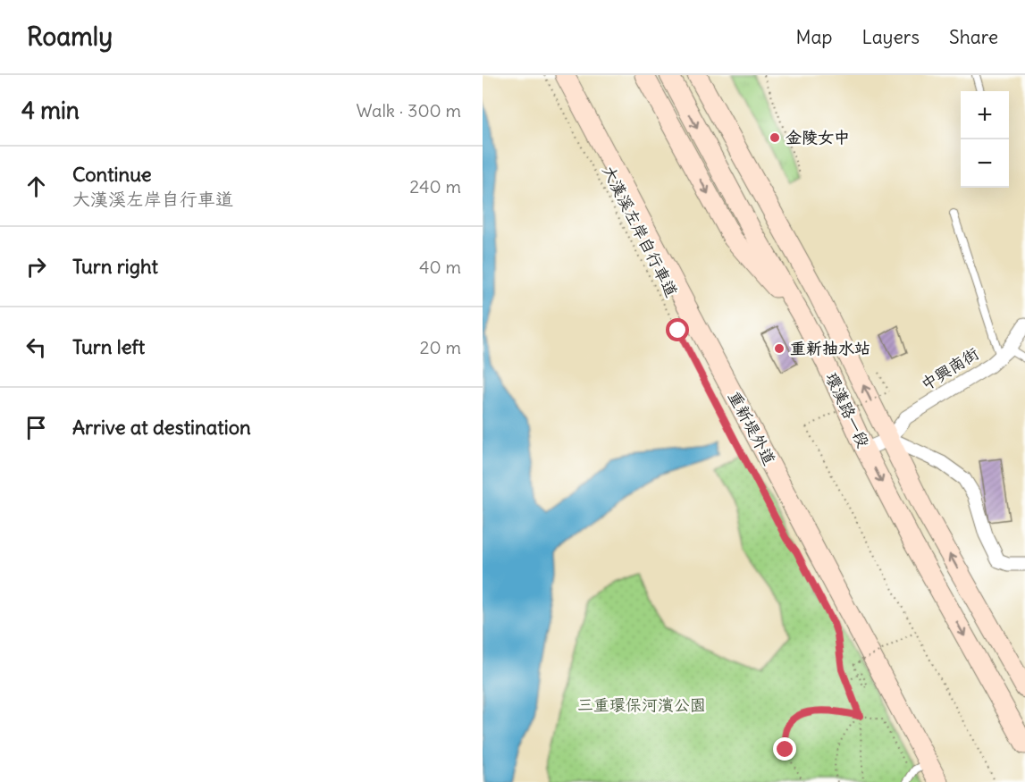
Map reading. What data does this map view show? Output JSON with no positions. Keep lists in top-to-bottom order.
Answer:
{
  "streets": {
    "street": ["中興南街", "環漢路一段", "重新堤外道"],
    "path": ["大漢溪左岸自行車道"]
  },
  "crossings": [
    ["中興南街", "環漢路一段"]
  ],
  "parks": ["三重環保河濱公園"],
  "places": ["金陵女中", "重新抽水站"],
  "page": {
    "header": "Roamly",
    "nav": ["Map", "Layers", "Share"],
    "heading": ["4 min", "Walk · 300 m"],
    "map_buttons": ["+", "−"],
    "list": [
      ["Continue", "大漢溪左岸自行車道", "240 m"],
      ["Turn right", "40 m"],
      ["Turn left", "20 m"],
      "Arrive at destination"
    ]
  }
}
